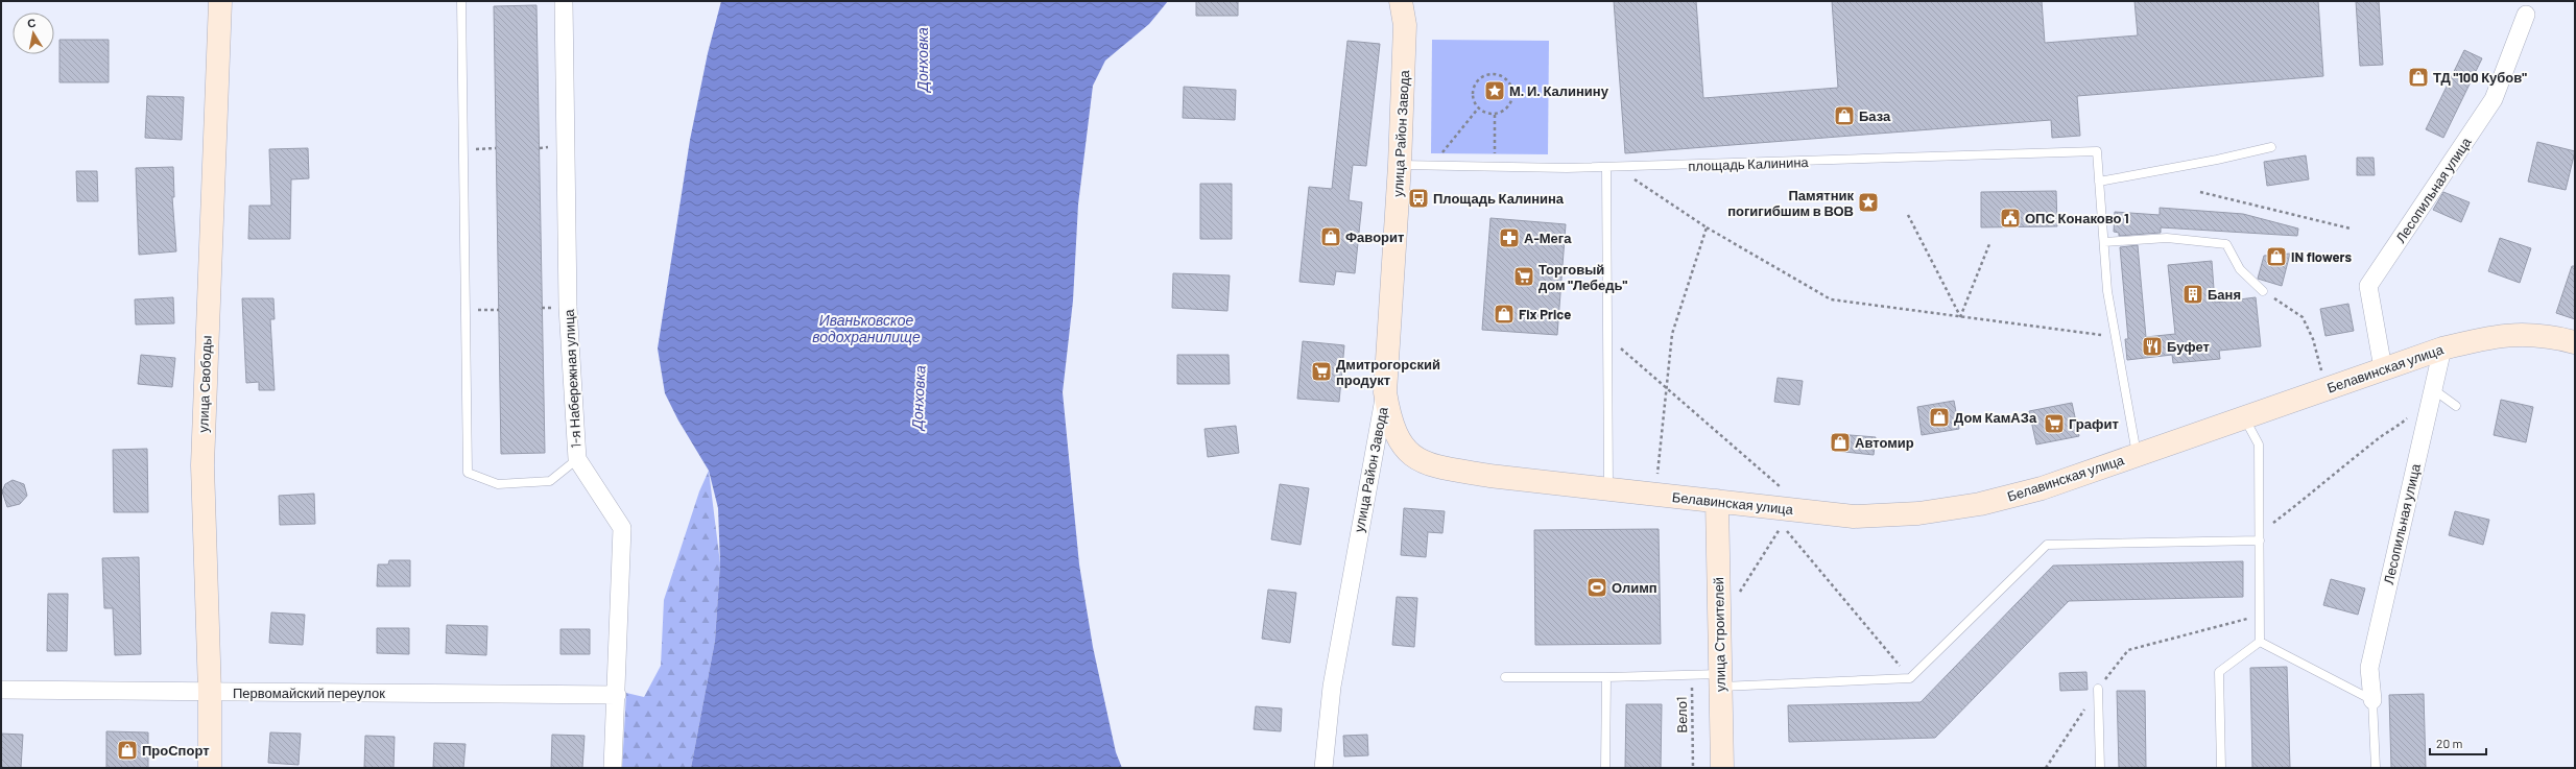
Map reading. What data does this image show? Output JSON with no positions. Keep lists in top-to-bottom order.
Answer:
{
  "streets": {
    "main road": [
      "улица Район Завода",
      "Белавинская улица",
      "улица Свободы",
      "улица Строителей"
    ],
    "street": ["Лесопильная улица", "1-я Набережная улица", "Первомайский переулок"],
    "lane": ["площадь Калинина"],
    "path": ["Вело1"]
  },
  "crossings": [
    ["улица Район Завода", "площадь Калинина"],
    ["улица Район Завода", "Белавинская улица"],
    ["Лесопильная улица", "Белавинская улица"],
    ["Белавинская улица", "улица Строителей"],
    ["1-я Набережная улица", "Первомайский переулок"],
    ["улица Свободы", "Первомайский переулок"]
  ],
  "water": ["Донховка", "Иваньковское водохранилище"],
  "places": {
    "shop": [
      "ТД \"100 Кубов\"",
      "База",
      "Фаворит",
      "IN flowers",
      "Fix Price",
      "Дом КамАЗа",
      "Автомир",
      "ПроСпорт"
    ],
    "place": ["М. И. Калинину", "Памятник погигибшим в ВОВ"],
    "bus stop": ["Площадь Калинина"],
    "public building": ["ОПС Конаково 1"],
    "pharmacy": ["А-Мега"],
    "supermarket": ["Торговый дом \"Лебедь\"", "Дмитрогорский продукт", "Графит"],
    "building": ["Баня"],
    "restaurant": ["Буфет"],
    "sports": ["Олимп"]
  },
  "scale_bar": "20 m",
  "north": "top"
}
